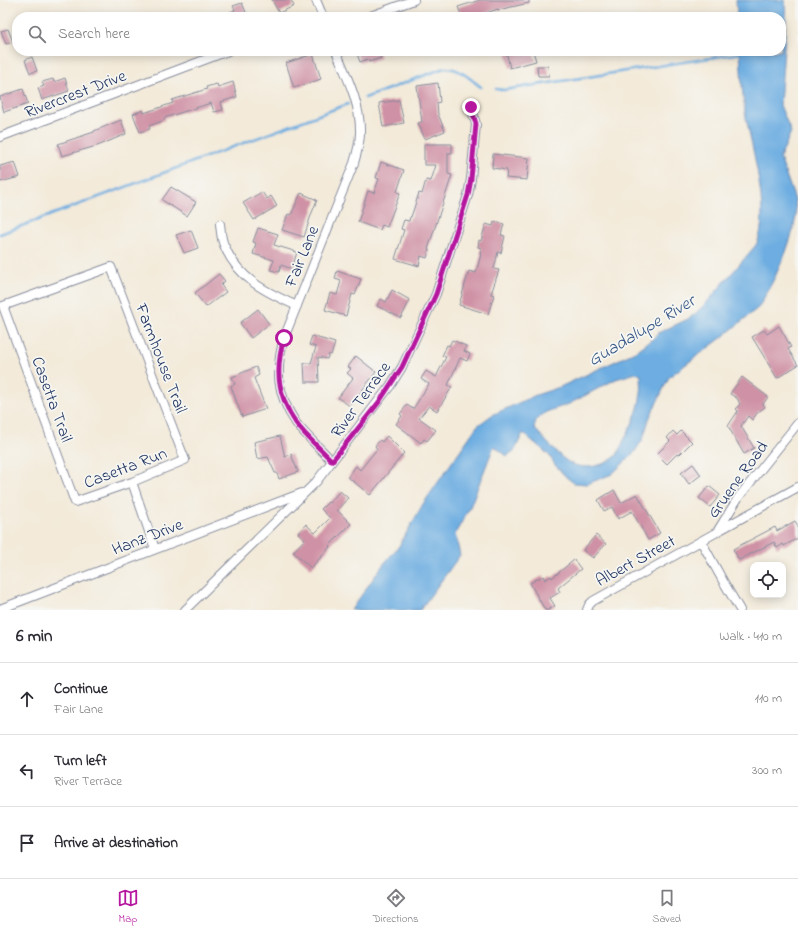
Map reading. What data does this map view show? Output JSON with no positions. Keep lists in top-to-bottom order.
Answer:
{
  "streets": {
    "street": [
      "Rivercrest Drive",
      "Fair Lane",
      "Farmhouse Trail",
      "Casetta Trail",
      "River Terrace",
      "Casetta Run",
      "Gruene Road",
      "Hanz Drive",
      "Albert Street"
    ]
  },
  "crossings": [
    ["Fair Lane", "River Terrace"],
    ["Farmhouse Trail", "Casetta Trail"],
    ["Farmhouse Trail", "Casetta Run"],
    ["Casetta Trail", "Casetta Run"],
    ["River Terrace", "Hanz Drive"],
    ["Gruene Road", "Albert Street"]
  ],
  "water": ["Guadalupe River"],
  "page": {
    "search": "Search here",
    "heading": ["6 min", "Walk · 410 m"],
    "list": [
      ["Continue", "Fair Lane", "110 m"],
      ["Turn left", "River Terrace", "300 m"],
      "Arrive at destination"
    ],
    "nav": ["Map", "Directions", "Saved"]
  }
}
